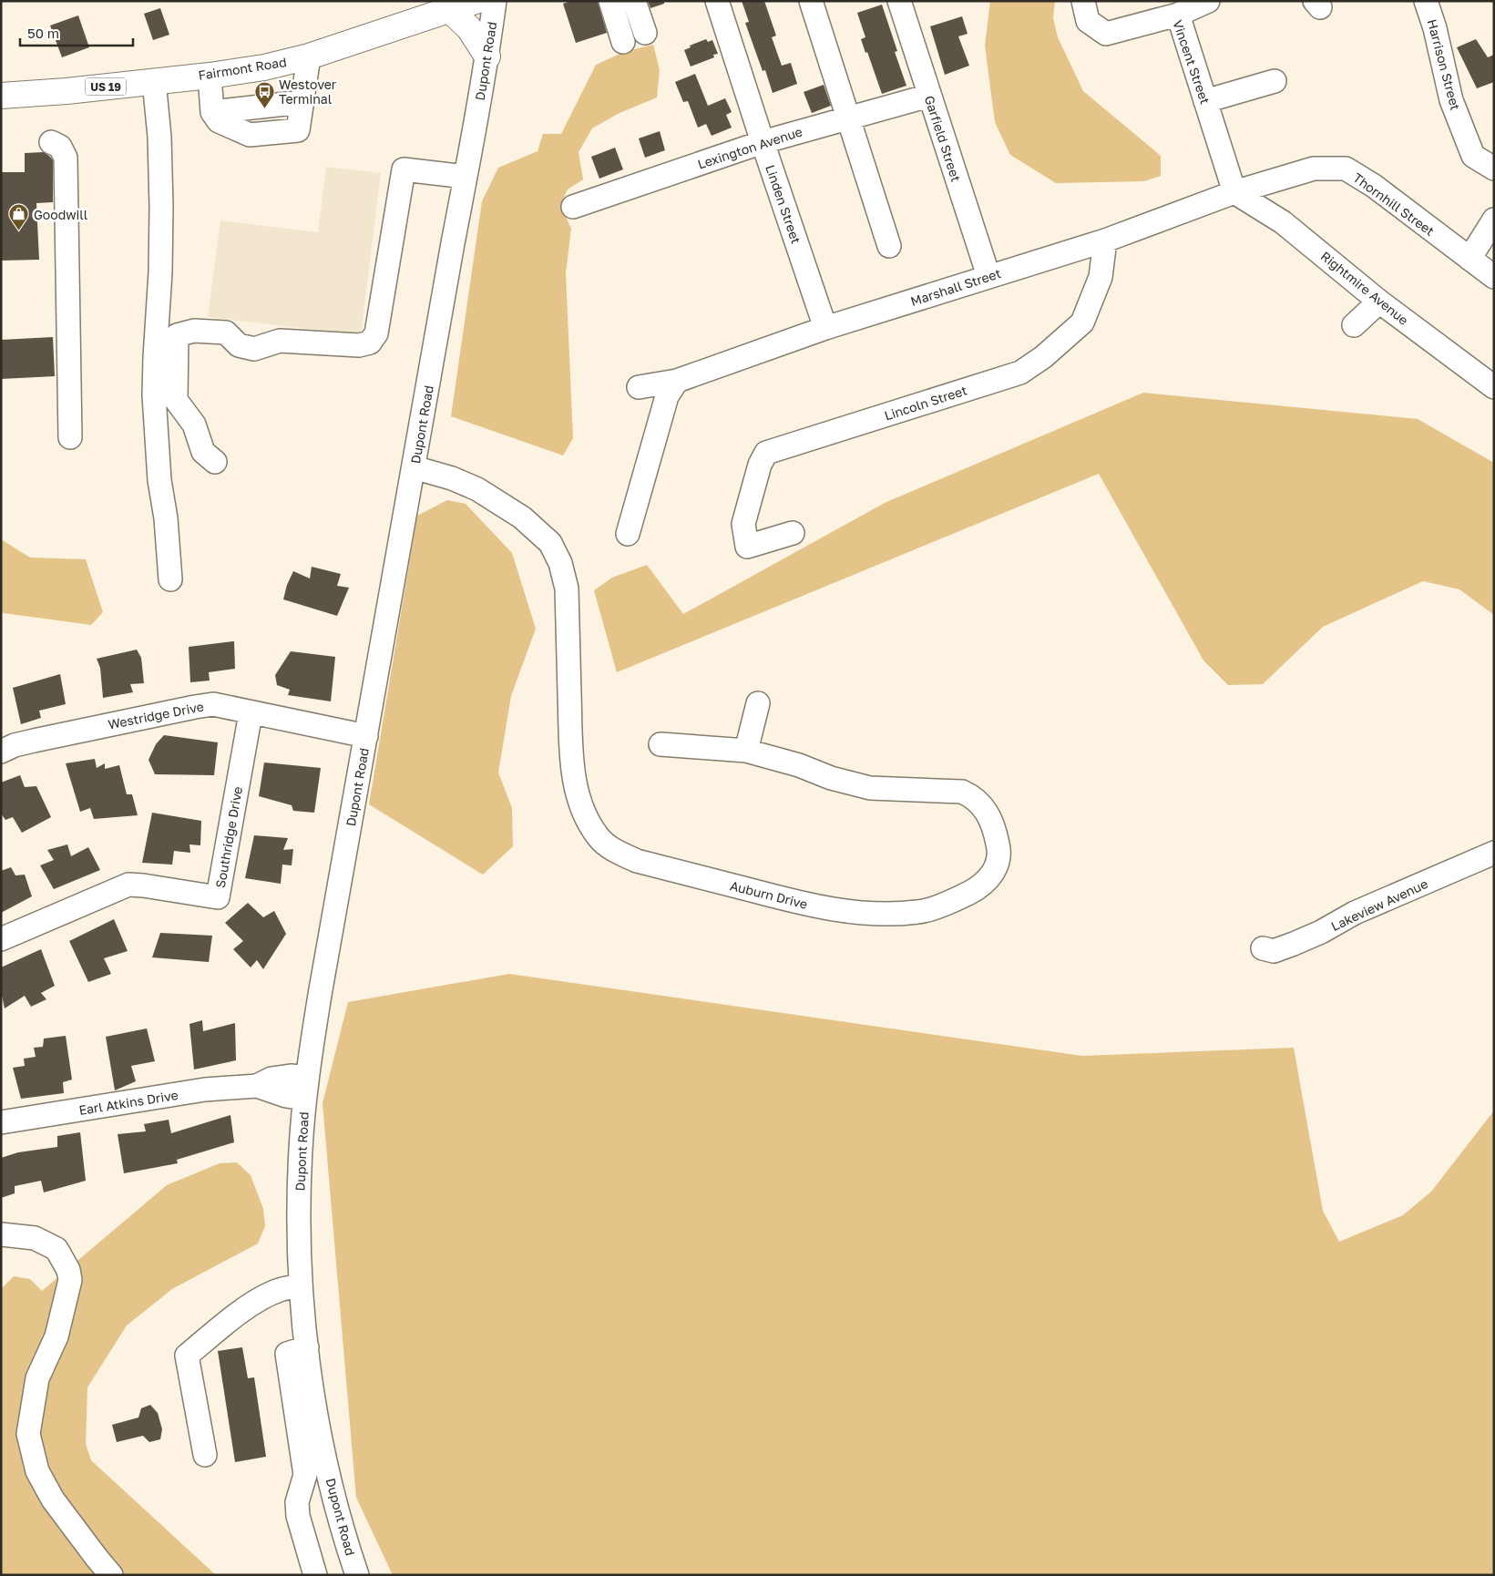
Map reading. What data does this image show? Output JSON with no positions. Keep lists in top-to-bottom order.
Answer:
{
  "streets": {
    "main road": ["Fairmont Road", "US 19"],
    "street": [
      "Dupont Road",
      "Vincent Street",
      "Harrison Street",
      "Garfield Street",
      "Lexington Avenue",
      "Linden Street",
      "Thornhill Street",
      "Marshall Street",
      "Rightmire Avenue",
      "Lincoln Street",
      "Westridge Drive",
      "Southridge Drive",
      "Auburn Drive",
      "Lakeview Avenue",
      "Earl Atkins Drive"
    ]
  },
  "crossings": [
    ["Dupont Road", "Westridge Drive"],
    ["Dupont Road", "Auburn Drive"],
    ["Dupont Road", "Earl Atkins Drive"],
    ["Vincent Street", "Thornhill Street"],
    ["Vincent Street", "Marshall Street"],
    ["Vincent Street", "Rightmire Avenue"],
    ["Garfield Street", "Lexington Avenue"],
    ["Garfield Street", "Marshall Street"],
    ["Lexington Avenue", "Linden Street"],
    ["Linden Street", "Marshall Street"],
    ["Thornhill Street", "Marshall Street"],
    ["Thornhill Street", "Rightmire Avenue"],
    ["Marshall Street", "Rightmire Avenue"],
    ["Marshall Street", "Lincoln Street"],
    ["Westridge Drive", "Southridge Drive"]
  ],
  "places": {
    "bus stop": ["Westover Terminal"],
    "shop": ["Goodwill"]
  },
  "scale_bar": "50 m"
}
